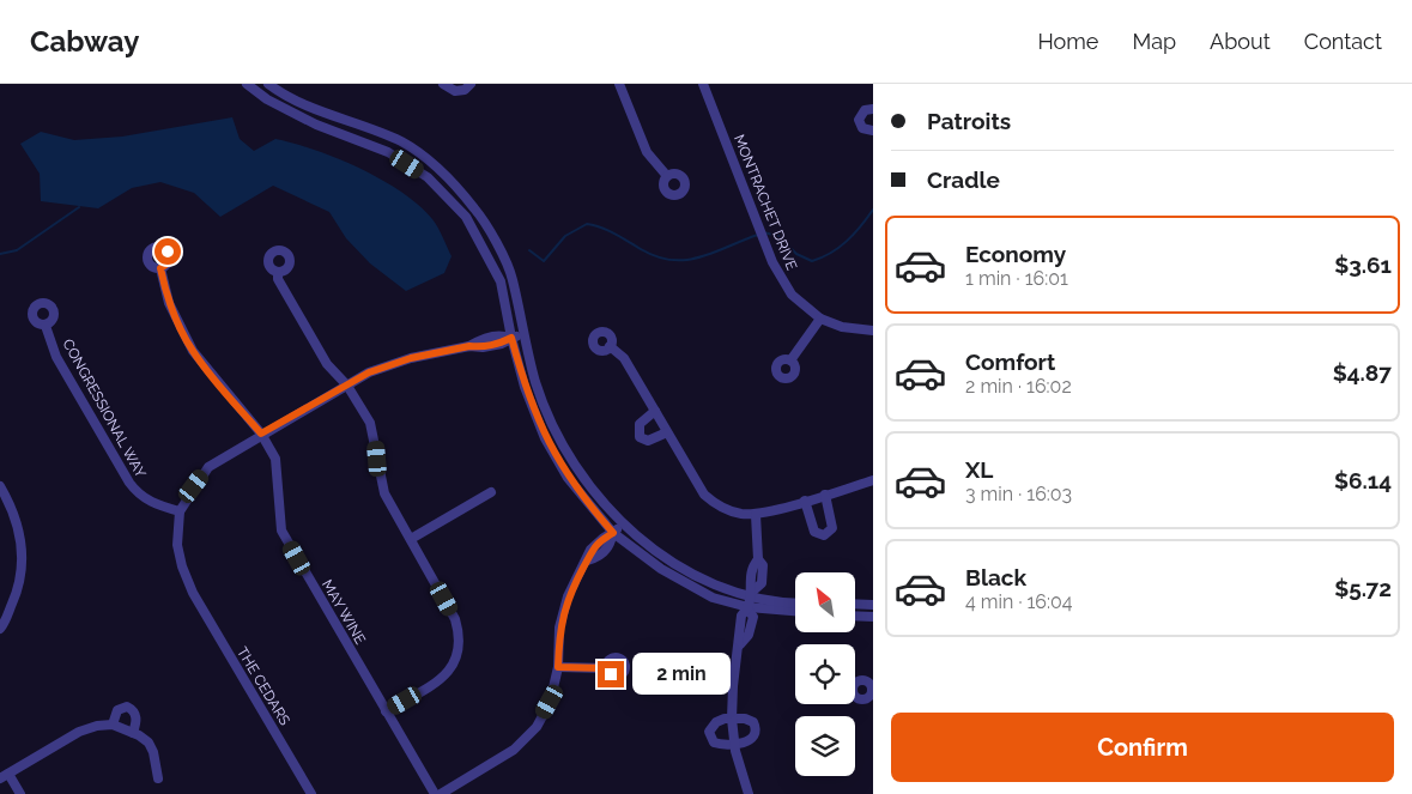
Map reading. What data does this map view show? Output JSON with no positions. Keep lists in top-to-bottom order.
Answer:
{
  "streets": {
    "street": [
      "MONTRACHET DRIVE",
      "CONGRESSIONAL WAY",
      "MAY WINE",
      "THE CEDARS"
    ]
  },
  "crossings": [
    ["CONGRESSIONAL WAY", "THE CEDARS"]
  ],
  "north": "top left",
  "page": {
    "header": "Cabway",
    "nav": [
      "Home",
      "Map",
      "About",
      "Contact"
    ],
    "banner": ["Patroits", "Cradle"],
    "list": [
      {
        "name": "Economy",
        "note": "1 min · 16:01",
        "value": "$3.61"
      },
      {
        "name": "Comfort",
        "note": "2 min · 16:02",
        "value": "$4.87"
      },
      {
        "name": "XL",
        "note": "3 min · 16:03",
        "value": "$6.14"
      },
      {
        "name": "Black",
        "note": "4 min · 16:04",
        "value": "$5.72"
      }
    ],
    "bubble": "2 min",
    "buttons": "Confirm"
  }
}
